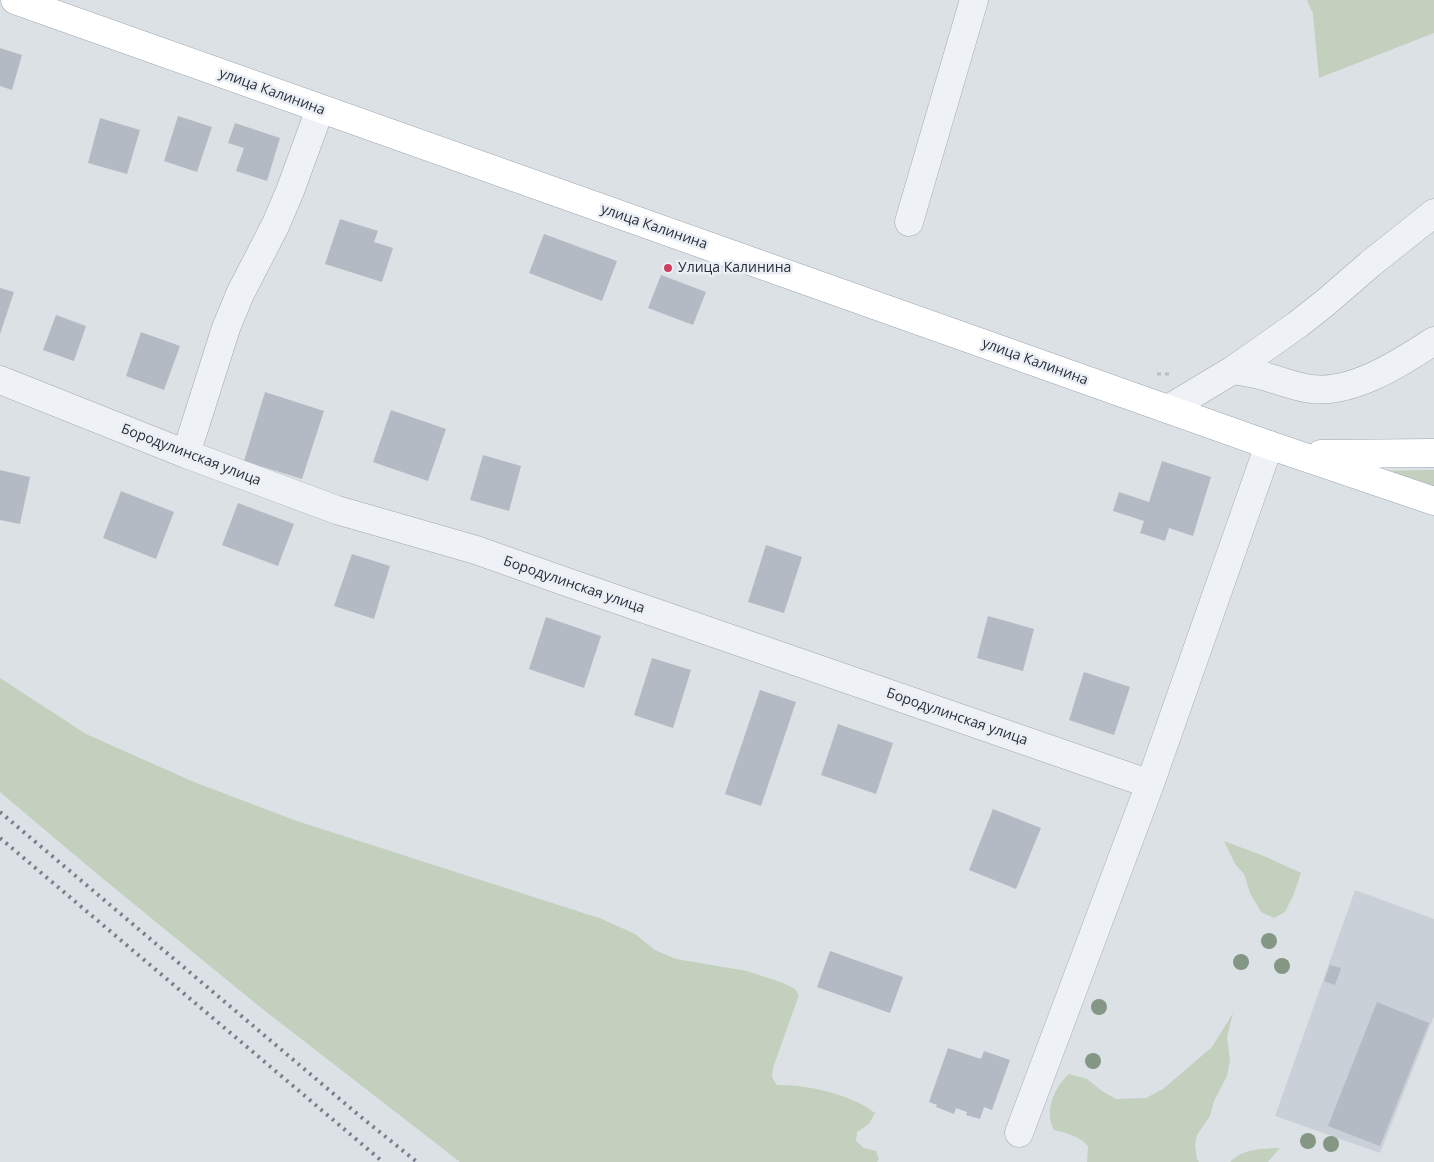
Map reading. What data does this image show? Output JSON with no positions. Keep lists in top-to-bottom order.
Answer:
{
  "streets": {
    "main road": ["улица Калинина"],
    "street": ["Бородулинская улица"]
  },
  "places": ["Улица Калинина"]
}
